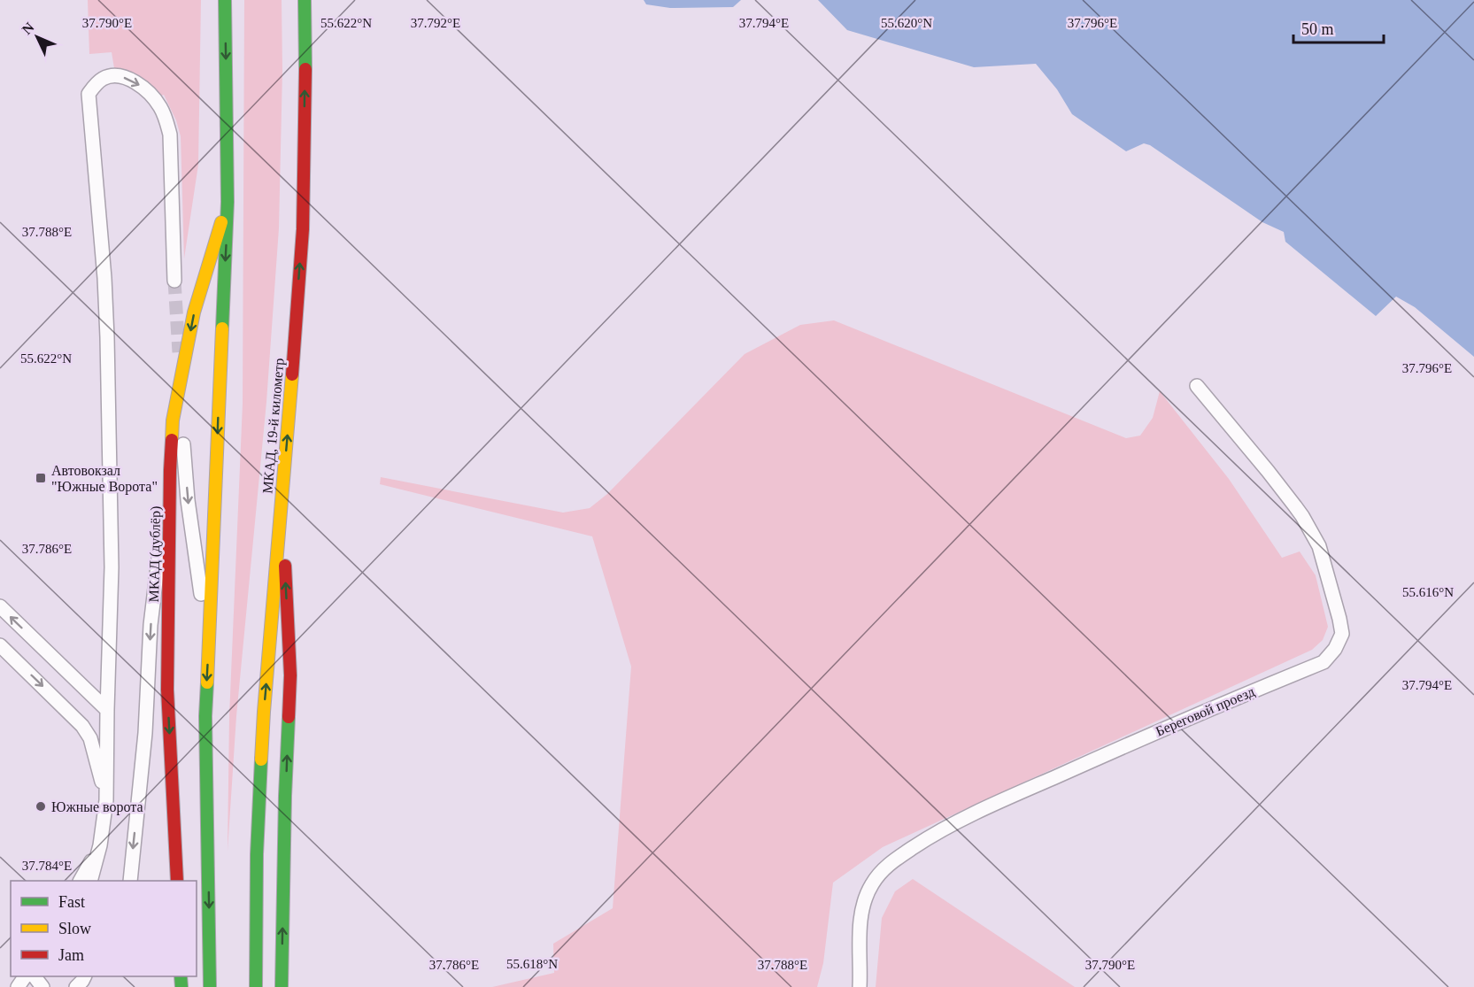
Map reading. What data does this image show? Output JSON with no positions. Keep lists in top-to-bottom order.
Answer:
{
  "streets": {
    "main road": ["МКАД, 19-й километр", "МКАД (дублёр)"],
    "street": ["Береговой проезд"]
  },
  "places": {
    "transit": ["Автовокзал \"Южные Ворота\""],
    "other": ["Южные ворота"]
  },
  "legend": ["Fast", "Slow", "Jam"],
  "scale_bar": "50 m",
  "north": "top left",
  "coordinates": [
    "37.790°E",
    "37.792°E",
    "37.794°E",
    "37.796°E",
    "55.622°N",
    "55.620°N",
    "37.788°E",
    "37.786°E",
    "55.616°N",
    "37.784°E",
    "55.618°N"
  ]
}
